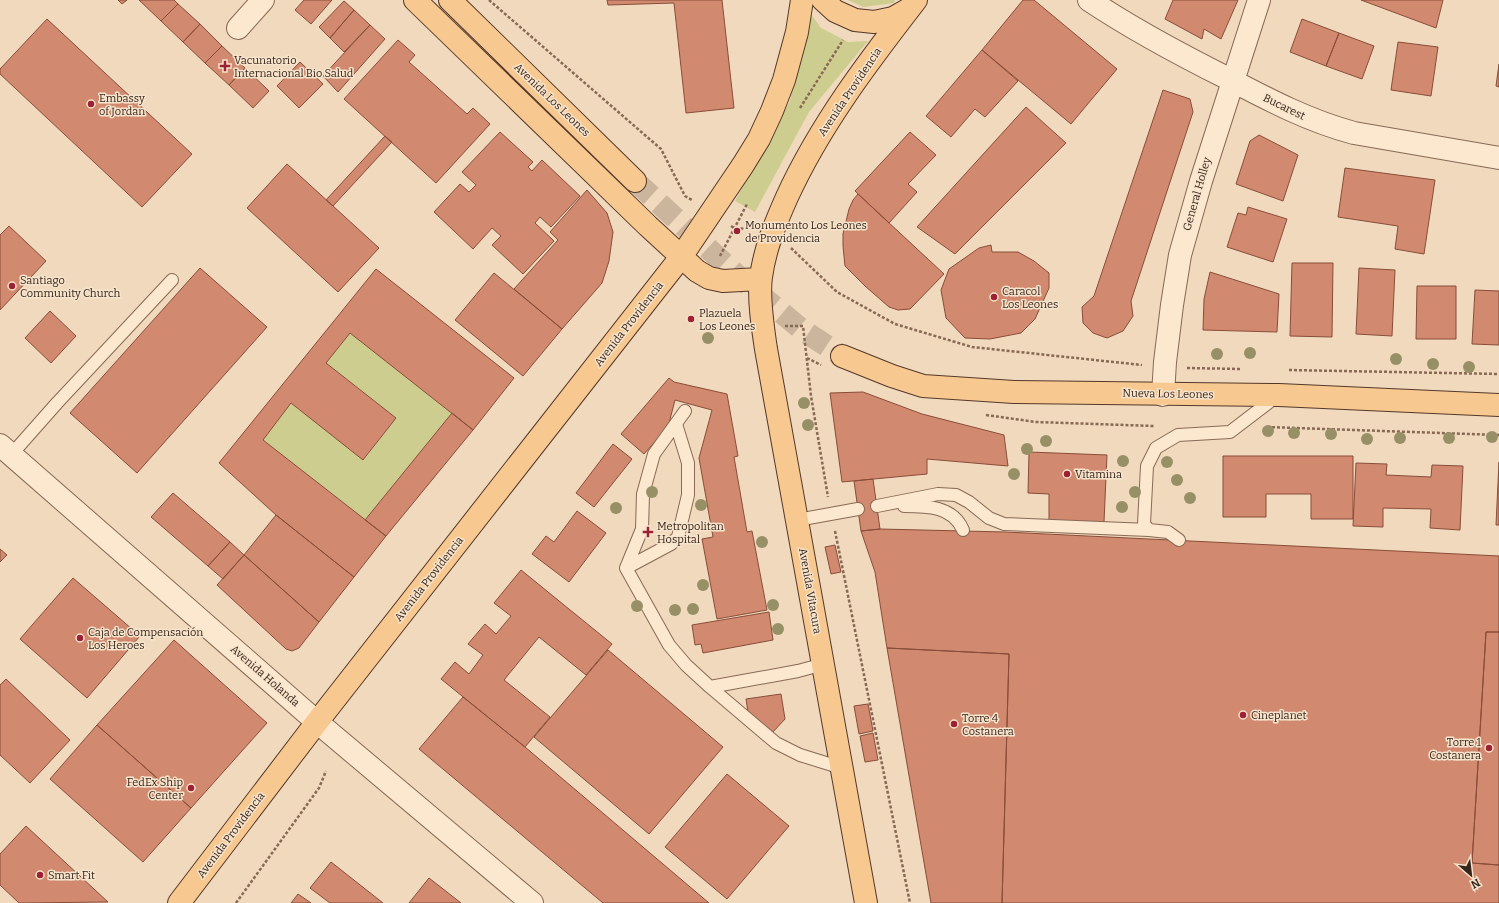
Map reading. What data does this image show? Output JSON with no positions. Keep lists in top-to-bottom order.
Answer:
{
  "streets": {
    "main road": [
      "Avenida Providencia",
      "Avenida Los Leones",
      "Nueva Los Leones",
      "Avenida Vitacura"
    ],
    "street": ["Bucarest", "General Holley", "Avenida Holanda"]
  },
  "crossings": [
    ["Avenida Providencia", "Avenida Vitacura"],
    ["Avenida Providencia", "Avenida Holanda"],
    ["Bucarest", "General Holley"],
    ["General Holley", "Nueva Los Leones"]
  ],
  "places": {
    "health": ["Vacunatorio Internacional Bio Salud", "Metropolitan Hospital"],
    "other": [
      "Embassy of Jordan",
      "Monumento Los Leones de Providencia",
      "Santiago Community Church",
      "Caracol Los Leones",
      "Plazuela Los Leones",
      "Vitamina",
      "Caja de Compensación Los Heroes",
      "Cineplanet",
      "Torre 4 Costanera",
      "Torre 1 Costanera",
      "FedEx Ship Center",
      "Smart Fit"
    ]
  },
  "north": "bottom right"
}
